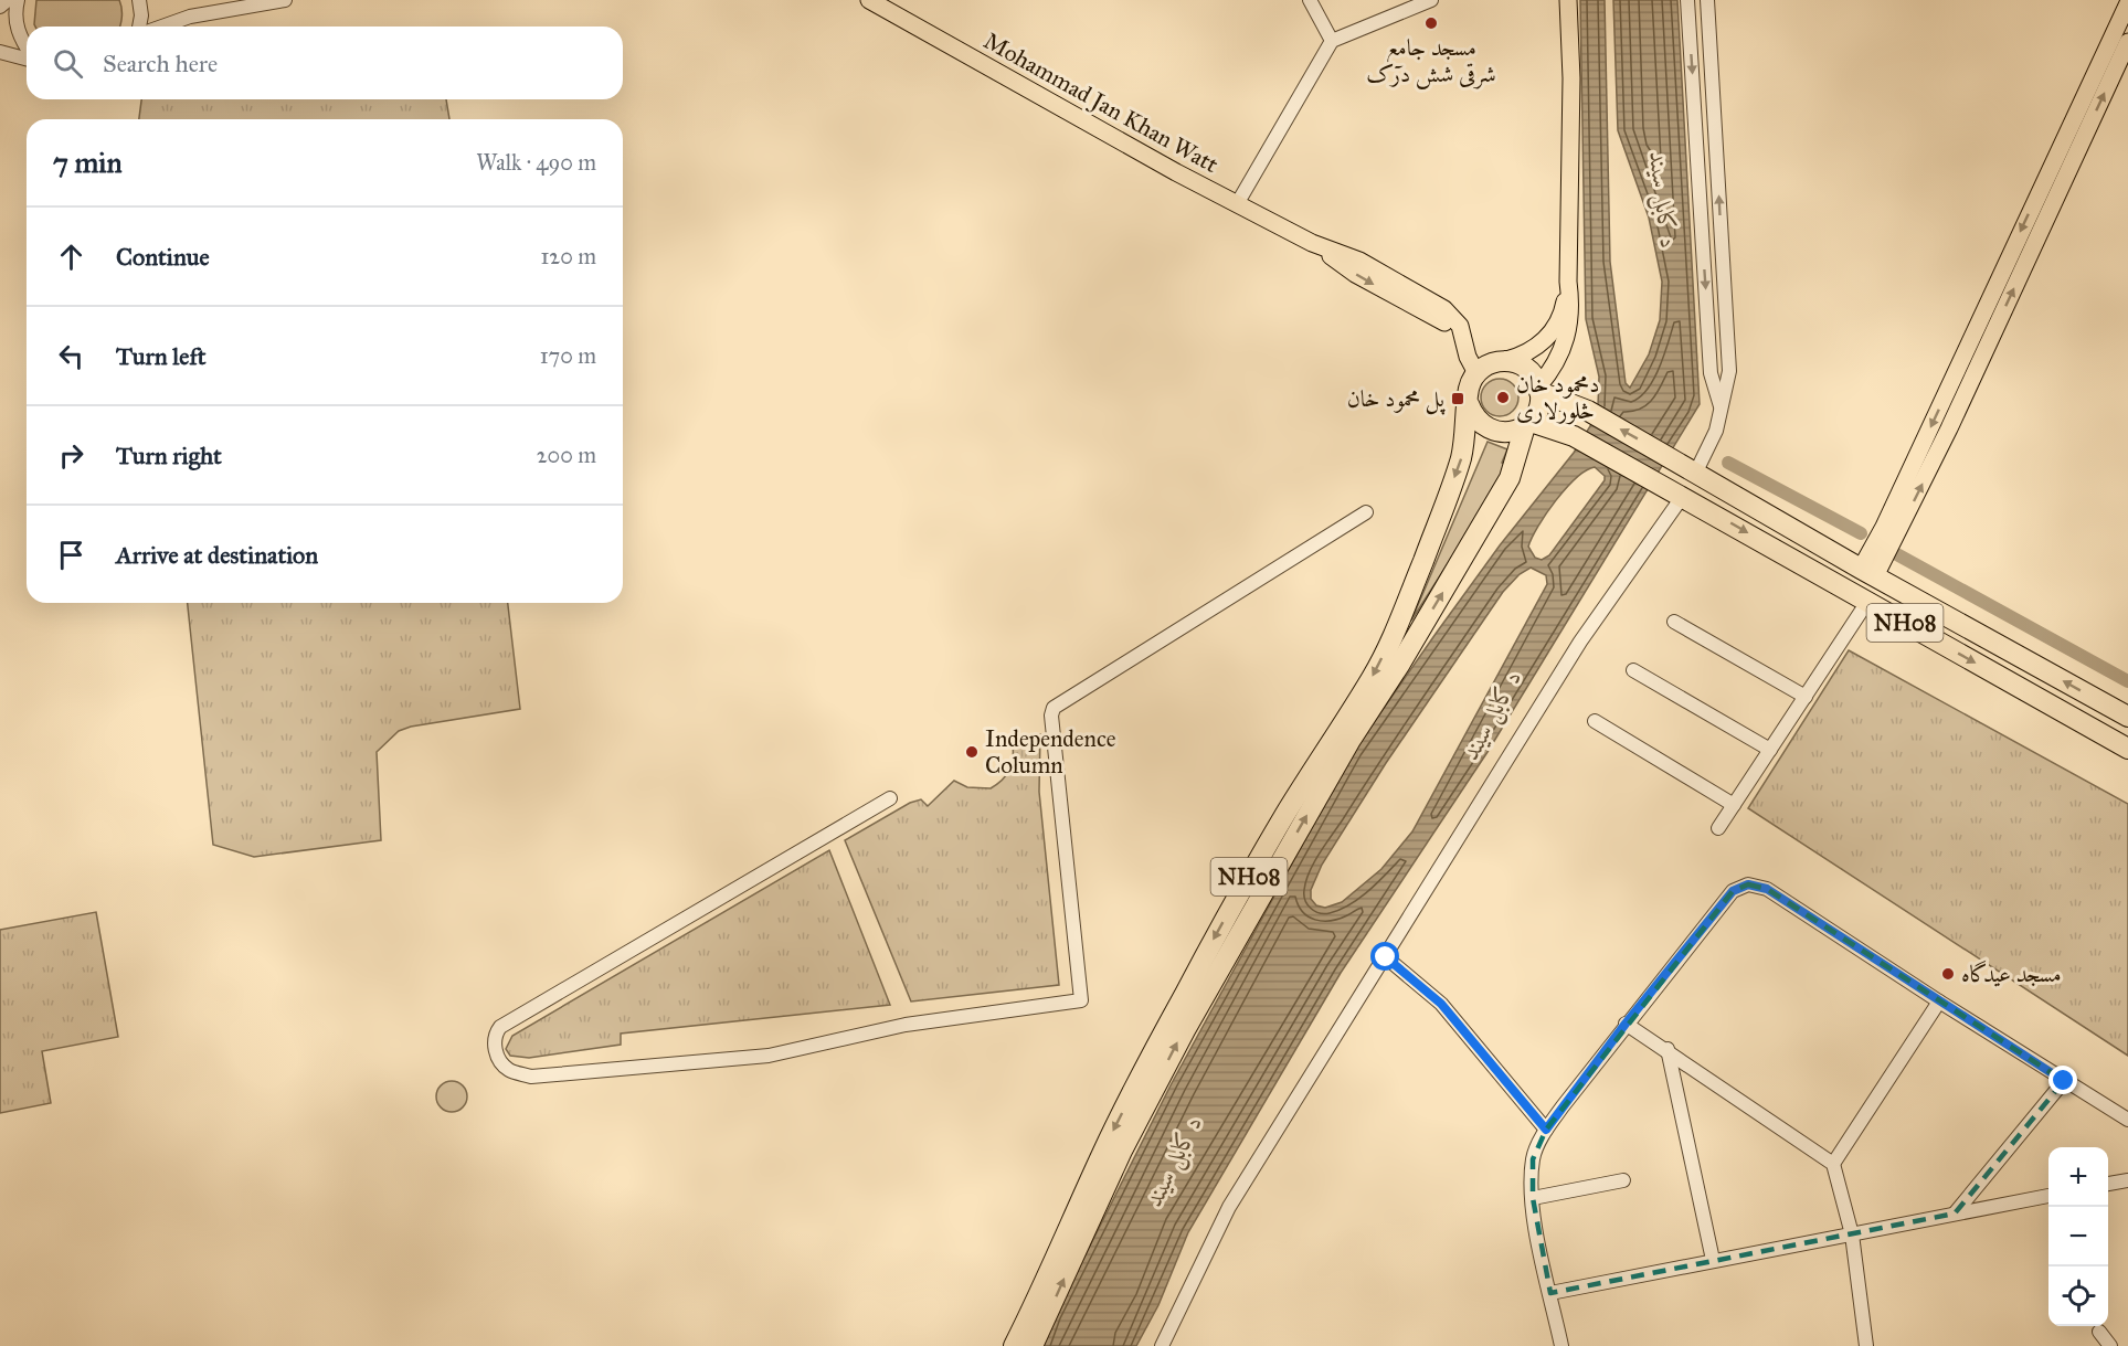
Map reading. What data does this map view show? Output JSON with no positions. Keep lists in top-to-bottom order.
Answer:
{
  "streets": {
    "highway": ["NH08"],
    "main road": ["Mohammad Jan Khan Watt"]
  },
  "crossings": [
    ["Mohammad Jan Khan Watt", "NH08"]
  ],
  "water": ["د کابل سيند"],
  "places": {
    "other": [
      "مسجد جامع شرقی شش درک",
      "دمحمود خان څلورلاری",
      "Independence Column",
      "مسجد عیدگاه"
    ],
    "transit": ["پل محمود خان"]
  },
  "page": {
    "search": "Search here",
    "heading": ["7 min", "Walk · 490 m"],
    "list": [
      ["Continue", "120 m"],
      ["Turn left", "170 m"],
      ["Turn right", "200 m"],
      "Arrive at destination"
    ],
    "map_buttons": ["+", "−"]
  }
}
